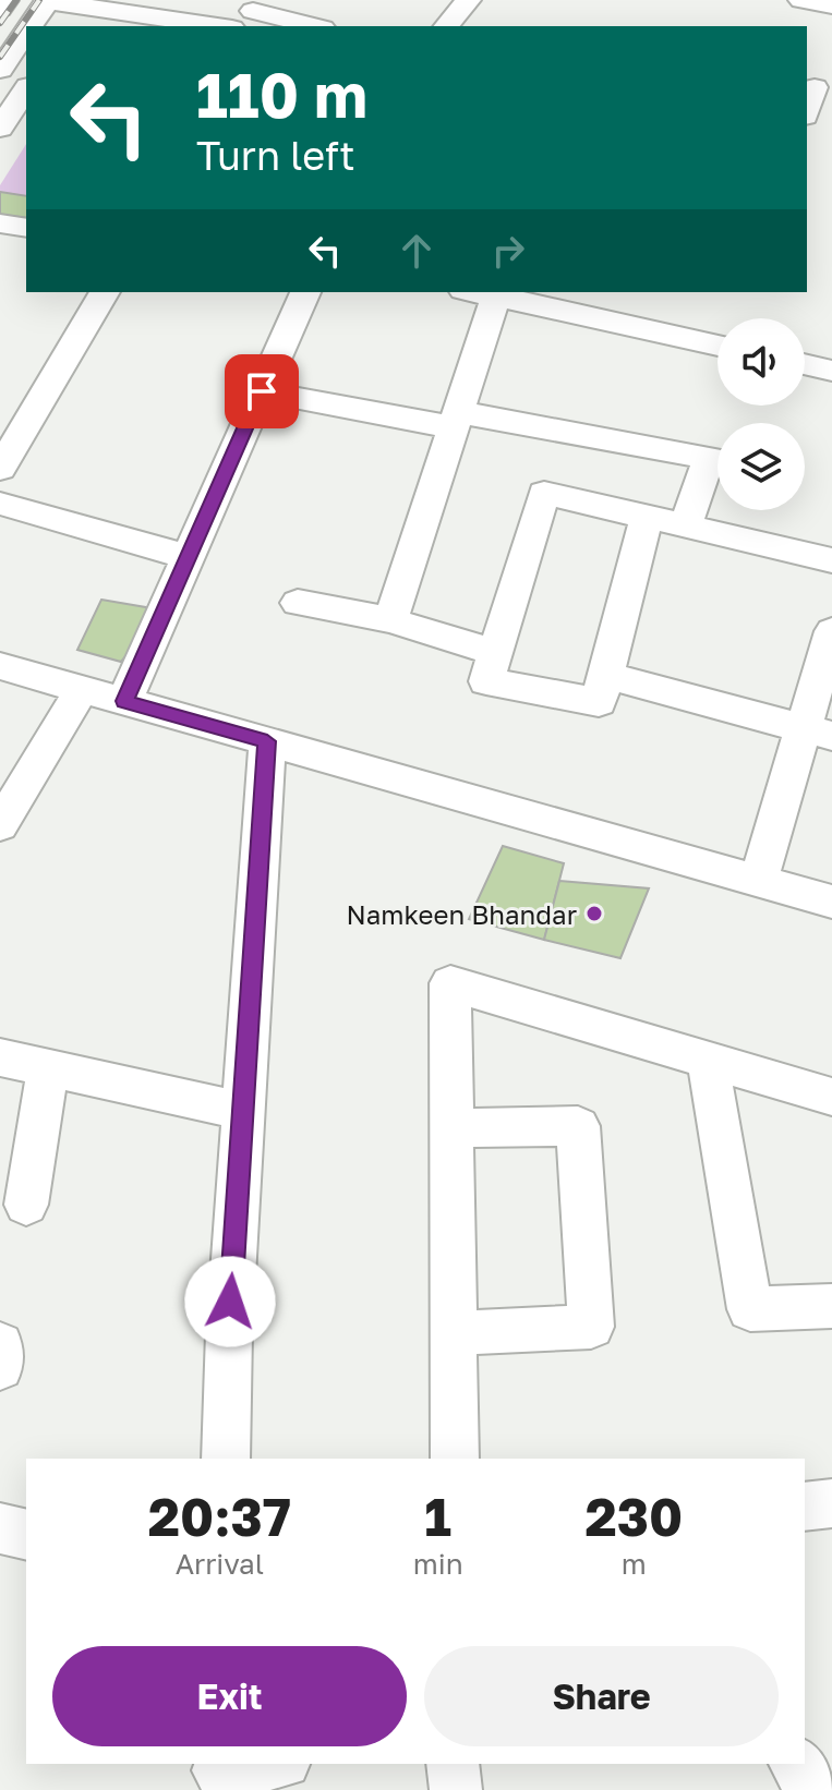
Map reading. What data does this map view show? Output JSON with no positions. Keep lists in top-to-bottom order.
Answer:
{
  "places": ["Namkeen Bhandar"],
  "page": {
    "turn": ["110 m", "Turn left"],
    "eta": [
      "20:37",
      "Arrival",
      "1",
      "min",
      "230",
      "m"
    ],
    "buttons": ["Exit", "Share"]
  }
}
